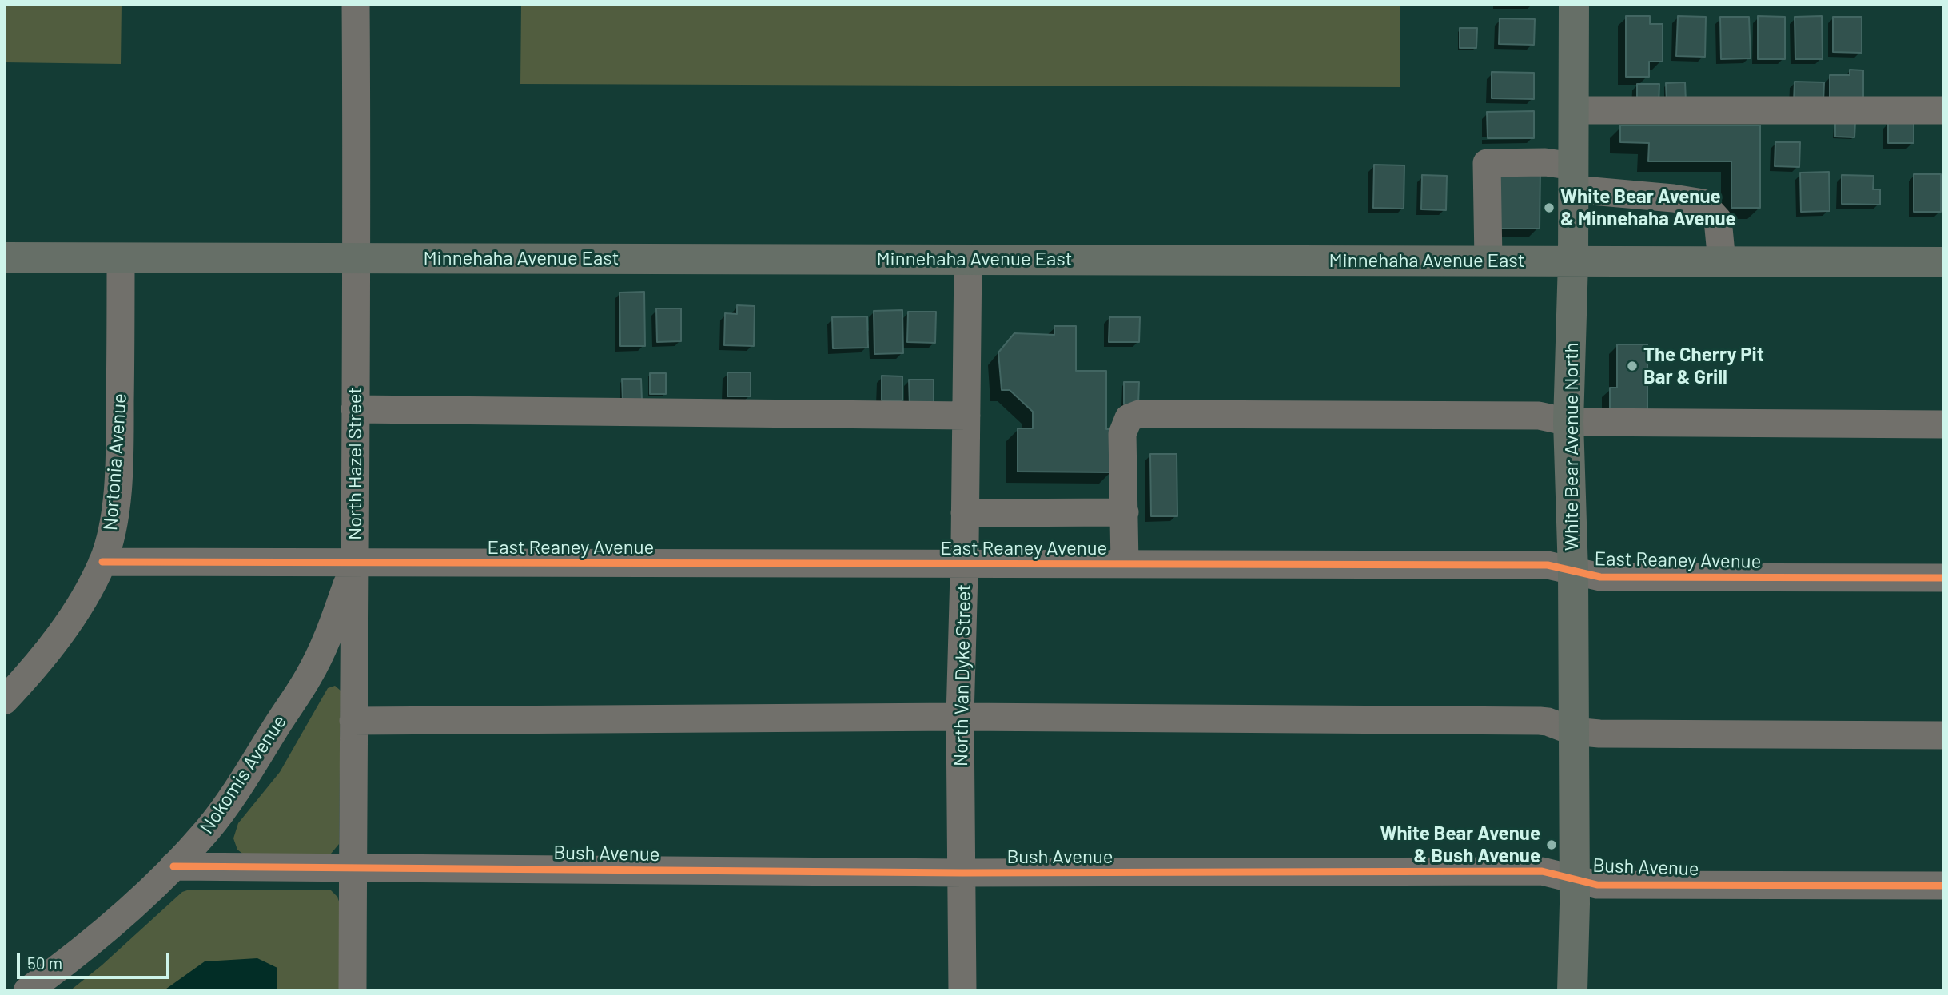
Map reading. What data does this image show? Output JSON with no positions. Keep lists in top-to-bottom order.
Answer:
{
  "streets": {
    "main road": ["Minnehaha Avenue East", "White Bear Avenue North"],
    "street": [
      "Nortonia Avenue",
      "North Hazel Street",
      "East Reaney Avenue",
      "North Van Dyke Street",
      "Nokomis Avenue",
      "Bush Avenue"
    ]
  },
  "crossings": [
    ["Minnehaha Avenue East", "White Bear Avenue North"],
    ["Minnehaha Avenue East", "Nortonia Avenue"],
    ["Minnehaha Avenue East", "North Hazel Street"],
    ["Minnehaha Avenue East", "North Van Dyke Street"],
    ["White Bear Avenue North", "East Reaney Avenue"],
    ["White Bear Avenue North", "Bush Avenue"],
    ["Nortonia Avenue", "East Reaney Avenue"],
    ["North Hazel Street", "East Reaney Avenue"],
    ["North Hazel Street", "Nokomis Avenue"],
    ["North Hazel Street", "Bush Avenue"],
    ["East Reaney Avenue", "North Van Dyke Street"],
    ["East Reaney Avenue", "Nokomis Avenue"],
    ["North Van Dyke Street", "Bush Avenue"],
    ["Nokomis Avenue", "Bush Avenue"]
  ],
  "places": ["White Bear Avenue & Minnehaha Avenue", "The Cherry Pit Bar & Grill", "White Bear Avenue & Bush Avenue"],
  "scale_bar": "50 m"
}
